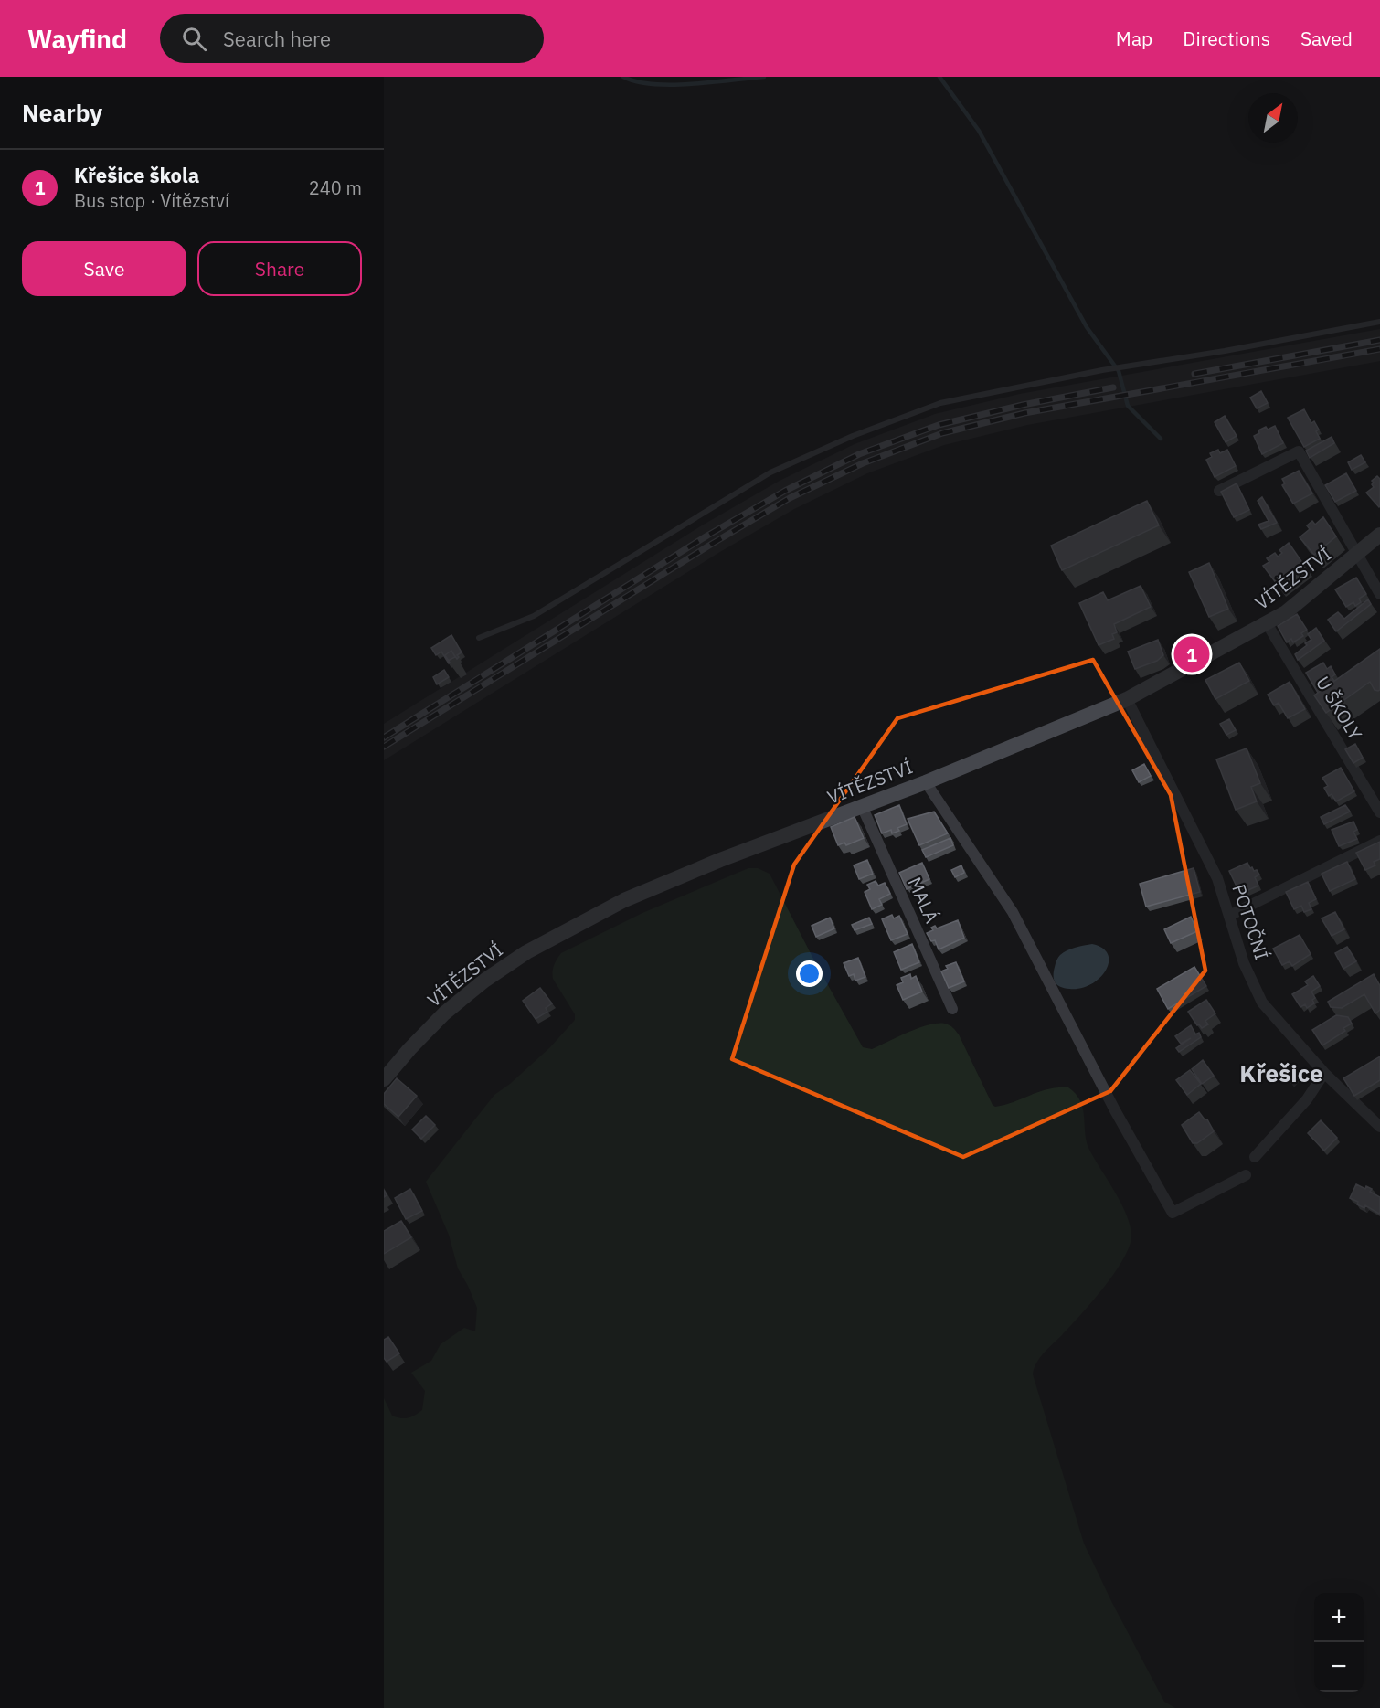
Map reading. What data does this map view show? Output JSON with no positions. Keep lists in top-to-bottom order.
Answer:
{
  "streets": {
    "main road": ["VÍTĚZSTVÍ"],
    "street": ["U ŠKOLY", "MALÁ", "POTOČNÍ"]
  },
  "crossings": [
    ["VÍTĚZSTVÍ", "U ŠKOLY"],
    ["VÍTĚZSTVÍ", "MALÁ"],
    ["VÍTĚZSTVÍ", "POTOČNÍ"]
  ],
  "districts": ["Křešice"],
  "north": "top right",
  "page": {
    "header": "Wayfind",
    "search": "Search here",
    "nav": ["Map", "Directions", "Saved"],
    "heading": "Nearby",
    "list": [
      {
        "mark": "1",
        "name": "Křešice škola",
        "note": "Bus stop · Vítězství",
        "value": "240 m"
      }
    ],
    "buttons": ["Save", "Share"],
    "pins": "1",
    "map_buttons": ["+", "−"]
  }
}
